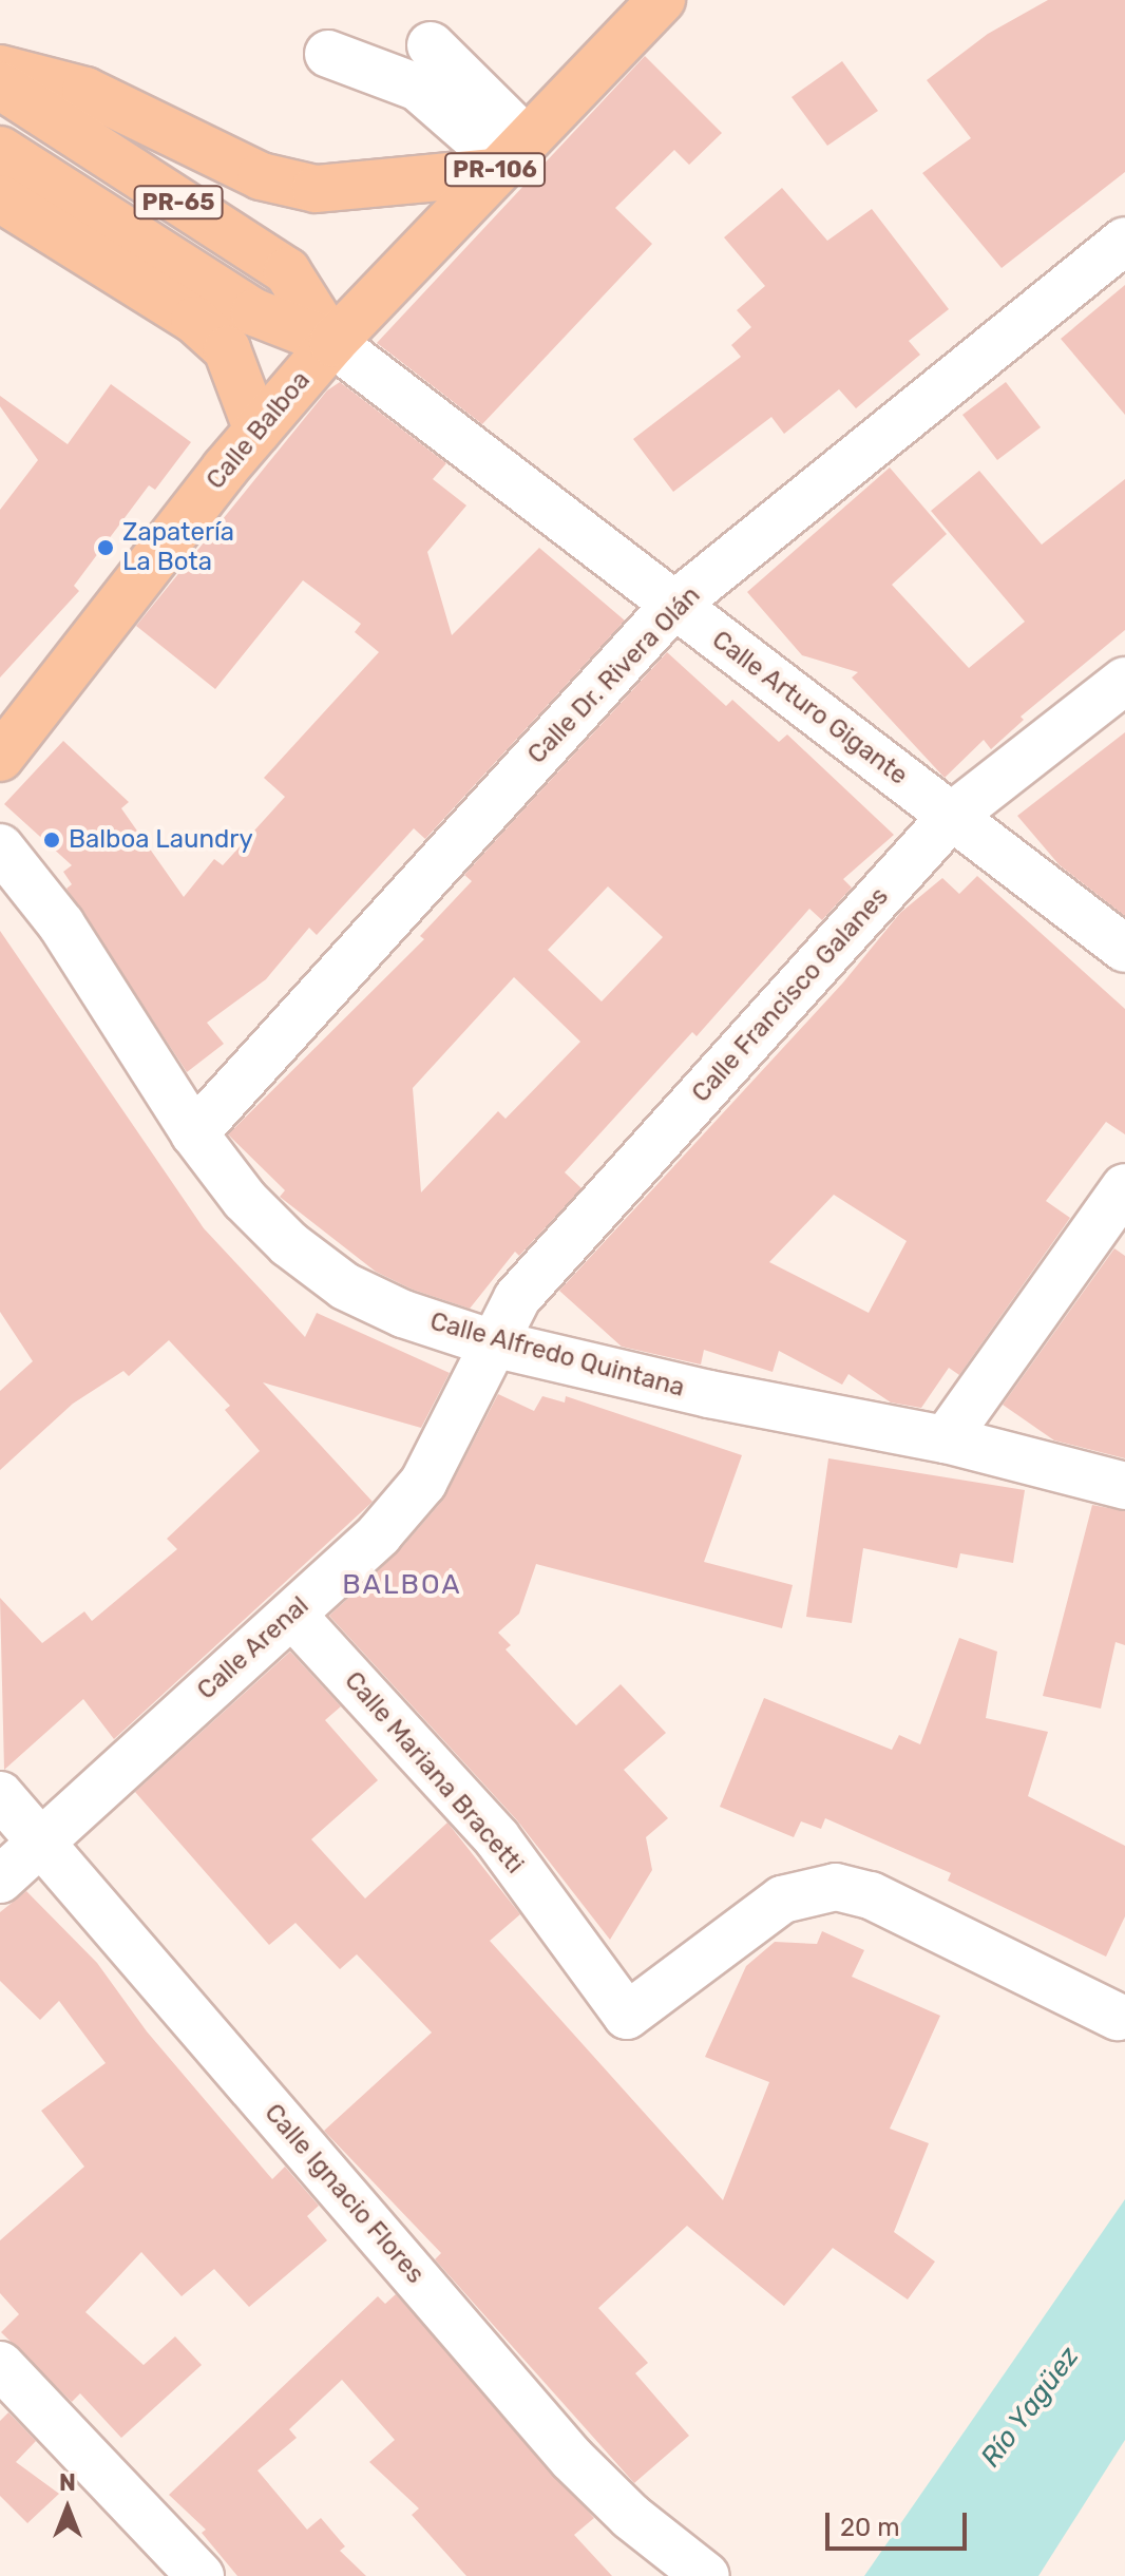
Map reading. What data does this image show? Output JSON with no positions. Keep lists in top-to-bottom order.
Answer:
{
  "streets": {
    "main road": ["PR-106", "PR-65", "Calle Balboa"],
    "street": [
      "Calle Dr. Rivera Olán",
      "Calle Arturo Gigante",
      "Calle Francisco Galanes",
      "Calle Alfredo Quintana",
      "Calle Arenal",
      "Calle Mariana Bracetti",
      "Calle Ignacio Flores"
    ]
  },
  "crossings": [
    ["PR-106", "PR-65"],
    ["PR-106", "Calle Balboa"],
    ["PR-106", "Calle Arturo Gigante"],
    ["PR-65", "Calle Balboa"],
    ["PR-65", "Calle Arturo Gigante"],
    ["Calle Balboa", "Calle Arturo Gigante"],
    ["Calle Dr. Rivera Olán", "Calle Arturo Gigante"],
    ["Calle Dr. Rivera Olán", "Calle Alfredo Quintana"],
    ["Calle Arturo Gigante", "Calle Francisco Galanes"],
    ["Calle Francisco Galanes", "Calle Alfredo Quintana"],
    ["Calle Francisco Galanes", "Calle Arenal"],
    ["Calle Alfredo Quintana", "Calle Arenal"],
    ["Calle Arenal", "Calle Mariana Bracetti"],
    ["Calle Arenal", "Calle Ignacio Flores"]
  ],
  "districts": ["BALBOA"],
  "water": ["Río Yagüez"],
  "places": ["Zapatería La Bota", "Balboa Laundry"],
  "scale_bar": "20 m",
  "north": "top"
}
